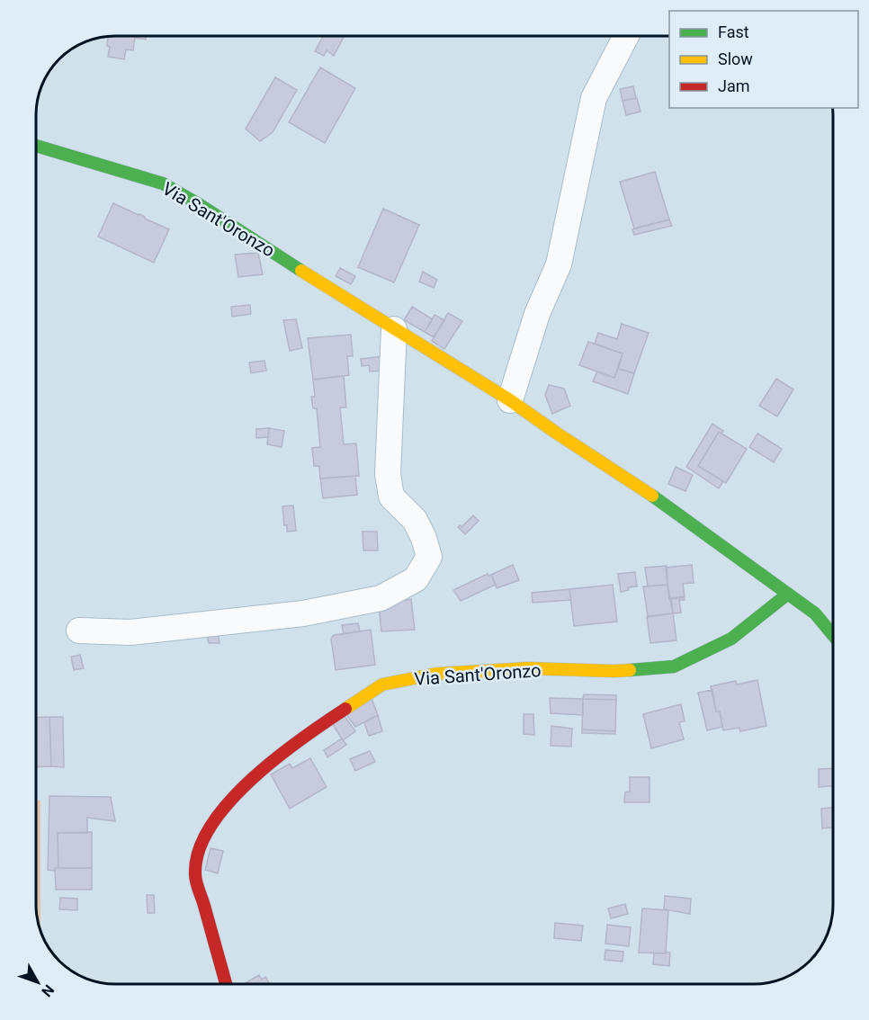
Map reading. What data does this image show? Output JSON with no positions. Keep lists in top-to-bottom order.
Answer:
{
  "streets": {
    "street": ["Via Sant'Oronzo"]
  },
  "legend": ["Fast", "Slow", "Jam"],
  "north": "bottom right"
}
